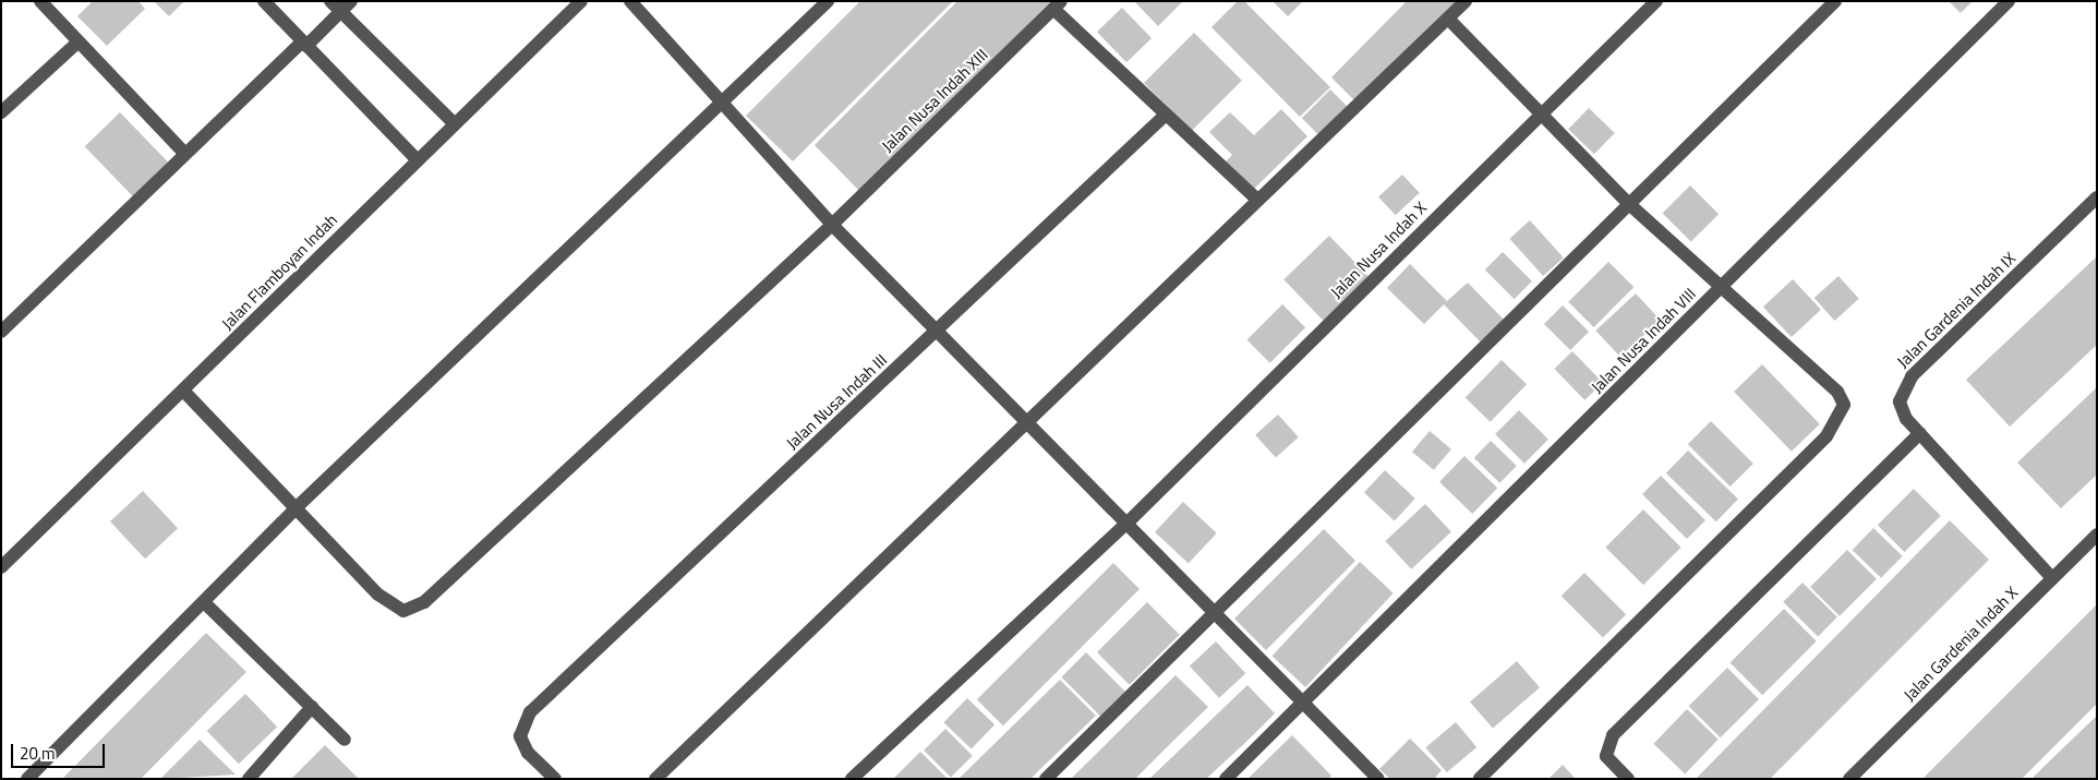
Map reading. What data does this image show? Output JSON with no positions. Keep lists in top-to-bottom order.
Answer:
{
  "streets": {
    "street": [
      "Jalan Nusa Indah XIII",
      "Jalan Nusa Indah X",
      "Jalan Flamboyan Indah",
      "Jalan Gardenia Indah IX",
      "Jalan Nusa Indah VIII",
      "Jalan Nusa Indah III",
      "Jalan Gardenia Indah X"
    ]
  },
  "crossings": [
    ["Jalan Nusa Indah XIII", "Jalan Flamboyan Indah"],
    ["Jalan Gardenia Indah IX", "Jalan Gardenia Indah X"]
  ],
  "scale_bar": "20 m"
}
